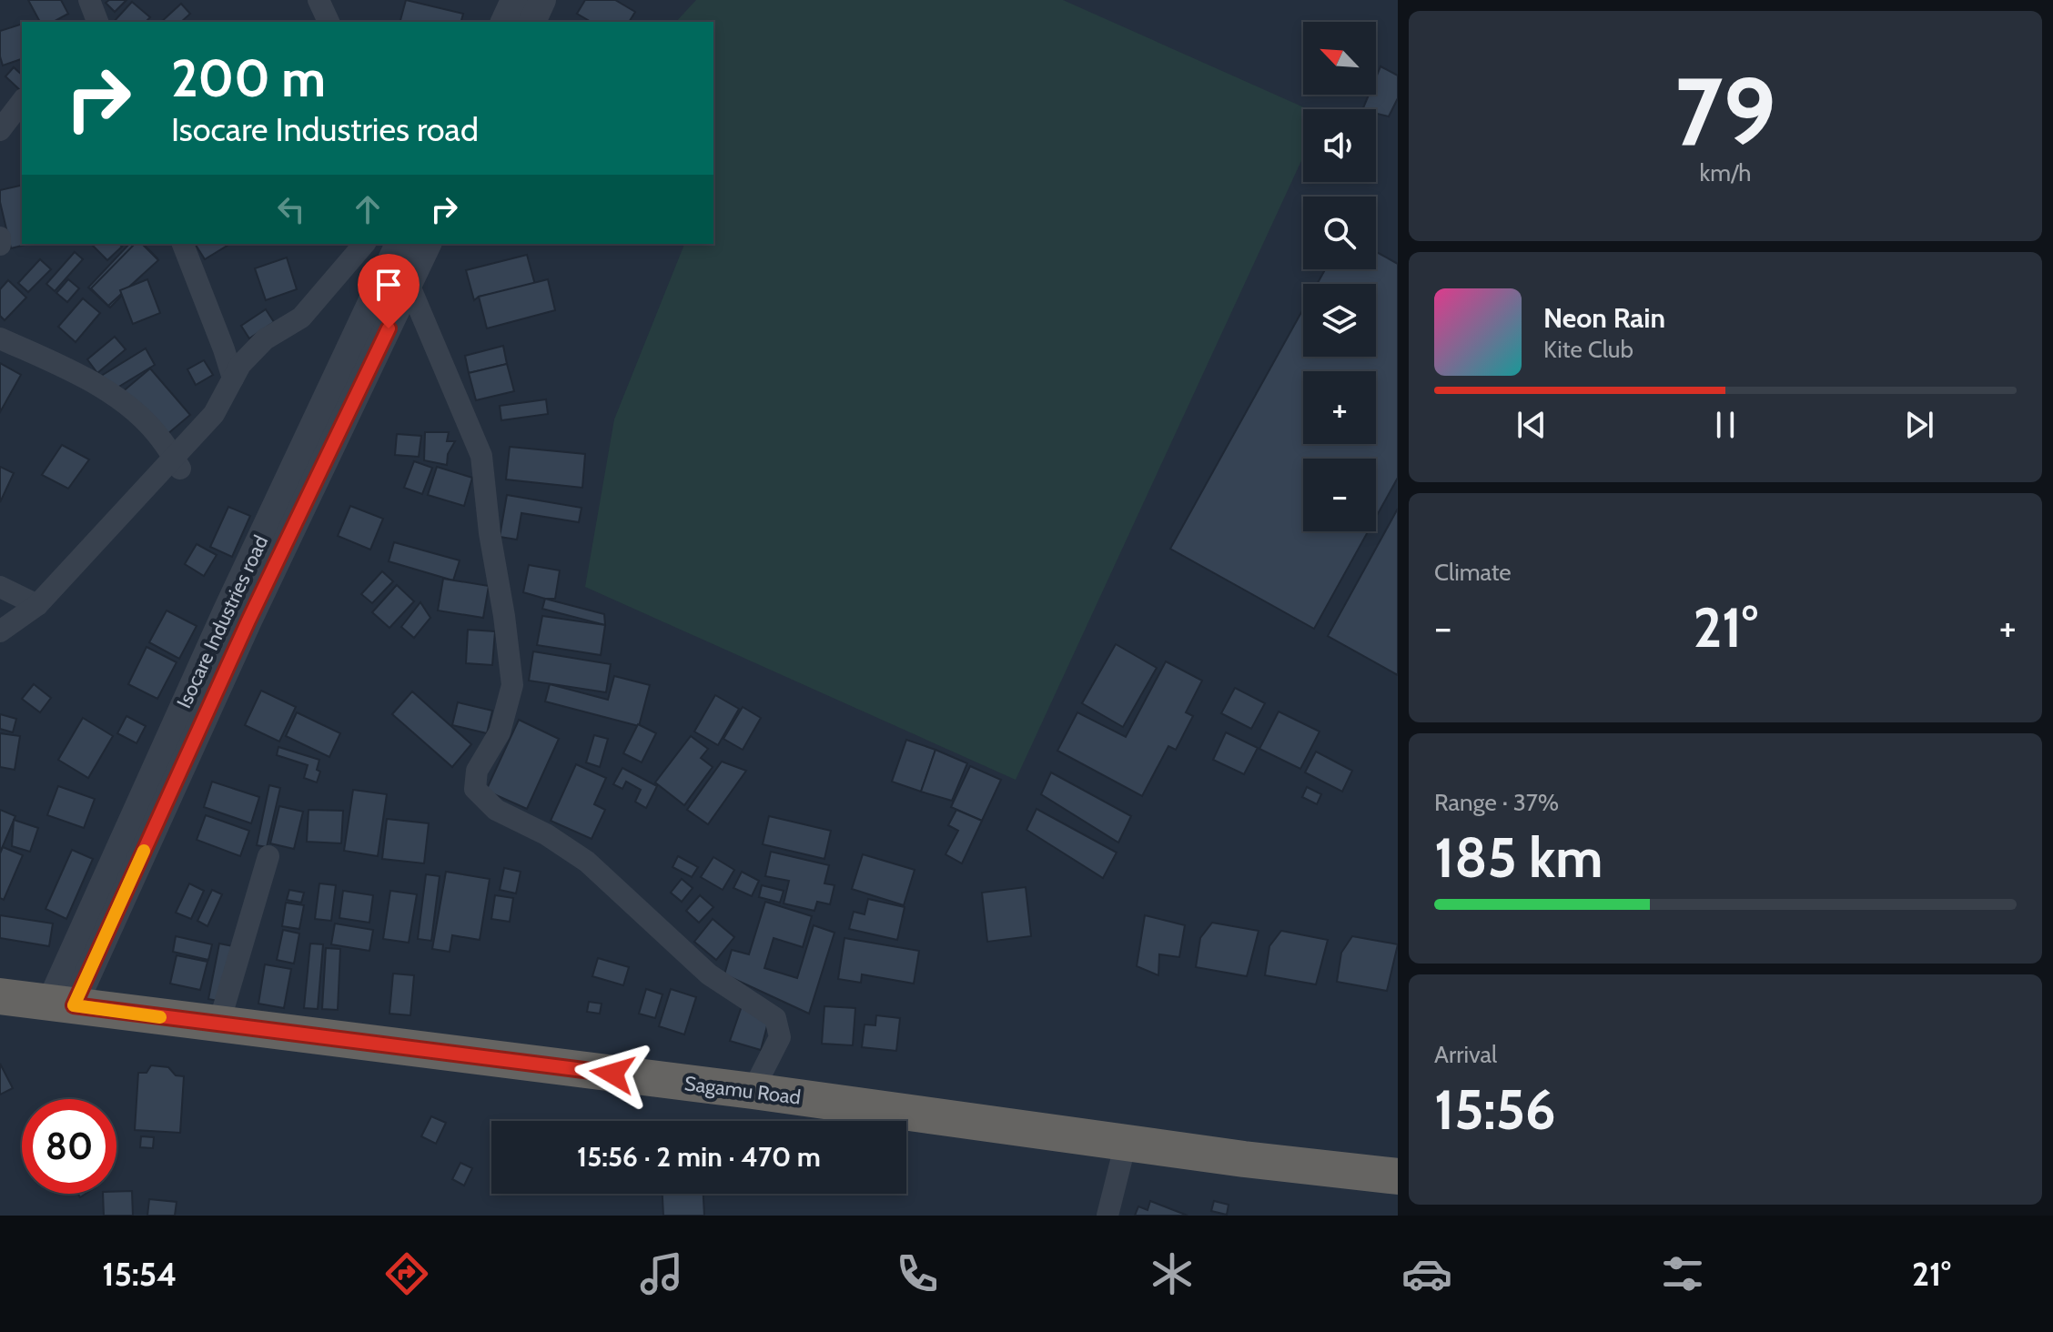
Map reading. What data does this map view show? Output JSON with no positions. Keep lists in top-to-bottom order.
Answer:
{
  "streets": {
    "highway": ["Sagamu Road"],
    "street": ["Isocare Industries road"]
  },
  "crossings": [
    ["Isocare Industries road", "Sagamu Road"]
  ],
  "north": "top left",
  "page": {
    "tile": [
      ["79", "km/h"],
      "Climate",
      ["Range · 37%", "185 km"],
      ["Arrival", "15:56"]
    ],
    "map_buttons": ["+", "−"],
    "turn": ["200 m", "Isocare Industries road"],
    "song": ["Neon Rain", "Kite Club"],
    "heat": ["−", "21°", "+"],
    "limit": "80",
    "trip": "15:56 · 2 min · 470 m",
    "tabs": ["15:54", "21°"]
  }
}
